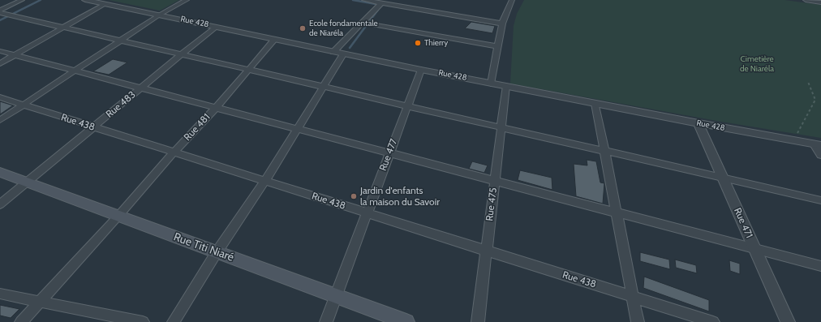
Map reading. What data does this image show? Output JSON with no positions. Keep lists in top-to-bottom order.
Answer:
{
  "streets": {
    "main road": ["Rue Titi Niaré"],
    "street": [
      "Rue 428",
      "Rue 483",
      "Rue 438",
      "Rue 481",
      "Rue 477",
      "Rue 475",
      "Rue 471"
    ]
  },
  "crossings": [
    ["Rue 428", "Rue 483"],
    ["Rue 428", "Rue 481"],
    ["Rue 428", "Rue 477"],
    ["Rue 428", "Rue 475"],
    ["Rue 428", "Rue 471"],
    ["Rue 483", "Rue 438"],
    ["Rue 483", "Rue Titi Niaré"],
    ["Rue 438", "Rue 481"],
    ["Rue 438", "Rue 477"],
    ["Rue 438", "Rue 475"],
    ["Rue 481", "Rue Titi Niaré"],
    ["Rue 477", "Rue Titi Niaré"]
  ],
  "parks": ["Cimetière de Niaréla"],
  "places": ["Ecole fondamentale de Niaréla", "Thierry", "Jardin d'enfants la maison du Savoir"]
}
